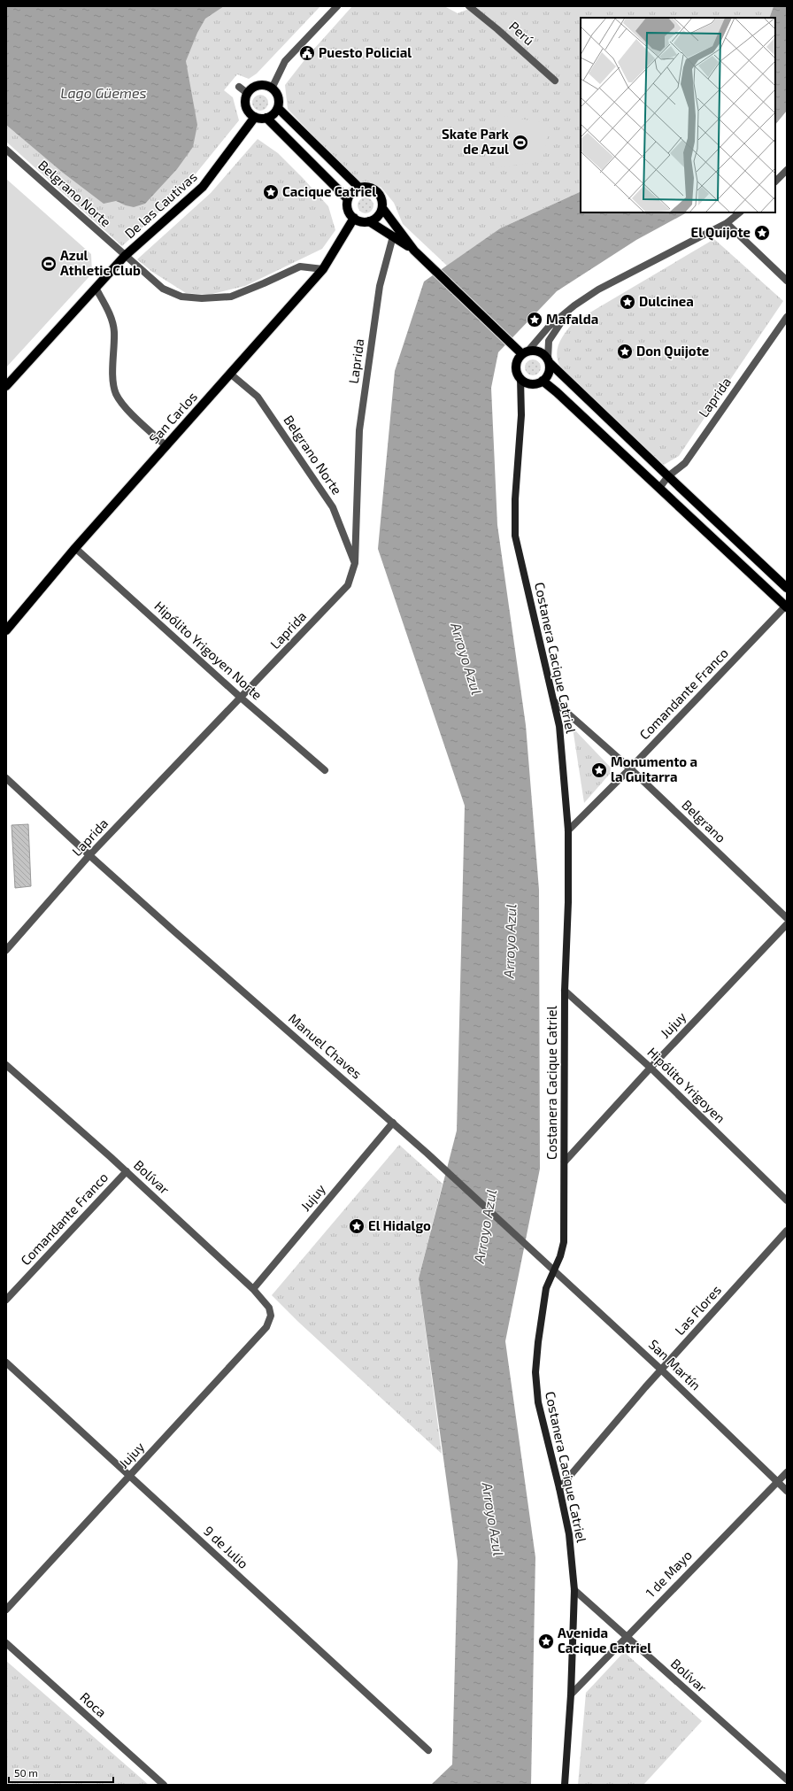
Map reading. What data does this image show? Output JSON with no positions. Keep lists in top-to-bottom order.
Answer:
{
  "streets": {
    "main road": ["De las Cautivas", "San Carlos", "Costanera Cacique Catriel"],
    "street": [
      "Perú",
      "Belgrano Norte",
      "Laprida",
      "Hipólito Yrigoyen Norte",
      "Comandante Franco",
      "Belgrano",
      "Jujuy",
      "Manuel Chaves",
      "Hipólito Yrigoyen",
      "Bolívar",
      "Las Flores",
      "San Martín",
      "9 de Julio",
      "1 de Mayo",
      "Roca"
    ]
  },
  "crossings": [
    ["Belgrano Norte", "De las Cautivas"],
    ["Belgrano Norte", "Laprida"],
    ["Belgrano Norte", "San Carlos"],
    ["Laprida", "Hipólito Yrigoyen Norte"],
    ["Laprida", "Manuel Chaves"],
    ["San Carlos", "Hipólito Yrigoyen Norte"],
    ["Costanera Cacique Catriel", "Comandante Franco"],
    ["Costanera Cacique Catriel", "Belgrano"],
    ["Costanera Cacique Catriel", "Jujuy"],
    ["Costanera Cacique Catriel", "Hipólito Yrigoyen"],
    ["Costanera Cacique Catriel", "Bolívar"],
    ["Costanera Cacique Catriel", "Las Flores"],
    ["Costanera Cacique Catriel", "San Martín"],
    ["Costanera Cacique Catriel", "1 de Mayo"],
    ["Comandante Franco", "Belgrano"],
    ["Comandante Franco", "Bolívar"],
    ["Jujuy", "Manuel Chaves"],
    ["Jujuy", "Hipólito Yrigoyen"],
    ["Jujuy", "Bolívar"],
    ["Jujuy", "9 de Julio"],
    ["Manuel Chaves", "San Martín"],
    ["Bolívar", "1 de Mayo"],
    ["Las Flores", "San Martín"],
    ["San Martín", "1 de Mayo"]
  ],
  "water": ["Lago Güemes", "Arroyo Azul"],
  "places": {
    "public building": ["Puesto Policial"],
    "sports": ["Skate Park de Azul", "Azul Athletic Club"],
    "place": [
      "Cacique Catriel",
      "El Quijote",
      "Dulcinea",
      "Mafalda",
      "Don Quijote",
      "Monumento a la Guitarra",
      "El Hidalgo",
      "Avenida Cacique Catriel"
    ]
  },
  "scale_bar": "50 m"
}
